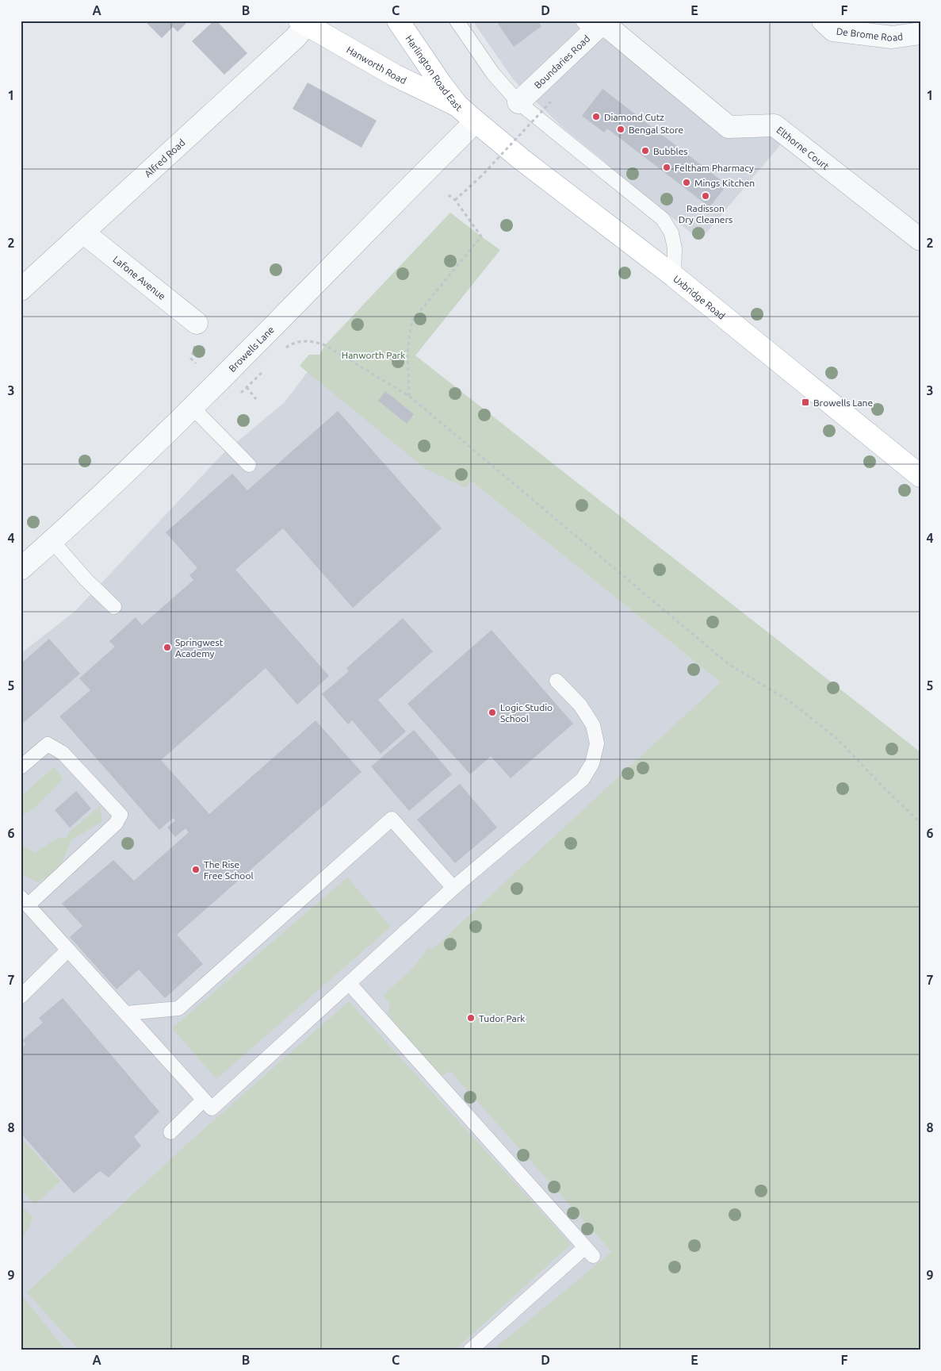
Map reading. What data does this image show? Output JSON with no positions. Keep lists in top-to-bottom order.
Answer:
{
  "streets": {
    "main road": ["Hanworth Road", "Harlington Road East", "Uxbridge Road"],
    "street": [
      "De Brome Road",
      "Boundaries Road",
      "Elthorne Court",
      "Alfred Road",
      "Lafone Avenue",
      "Browells Lane"
    ]
  },
  "crossings": [
    ["Boundaries Road", "Elthorne Court"],
    ["Hanworth Road", "Harlington Road East"],
    ["Hanworth Road", "Alfred Road"],
    ["Harlington Road East", "Uxbridge Road"],
    ["Harlington Road East", "Browells Lane"],
    ["Alfred Road", "Lafone Avenue"],
    ["Uxbridge Road", "Browells Lane"]
  ],
  "parks": ["Hanworth Park"],
  "places": {
    "other": [
      "Diamond Cutz",
      "Bengal Store",
      "Bubbles",
      "Feltham Pharmacy",
      "Mings Kitchen",
      "Radisson Dry Cleaners",
      "Springwest Academy",
      "Logic Studio School",
      "The Rise Free School",
      "Tudor Park"
    ],
    "transit": ["Browells Lane"]
  },
  "grid": {
    "columns": [
      "A",
      "B",
      "C",
      "D",
      "E",
      "F"
    ],
    "rows": [
      "1",
      "2",
      "3",
      "4",
      "5",
      "6",
      "7",
      "8",
      "9"
    ]
  }
}
